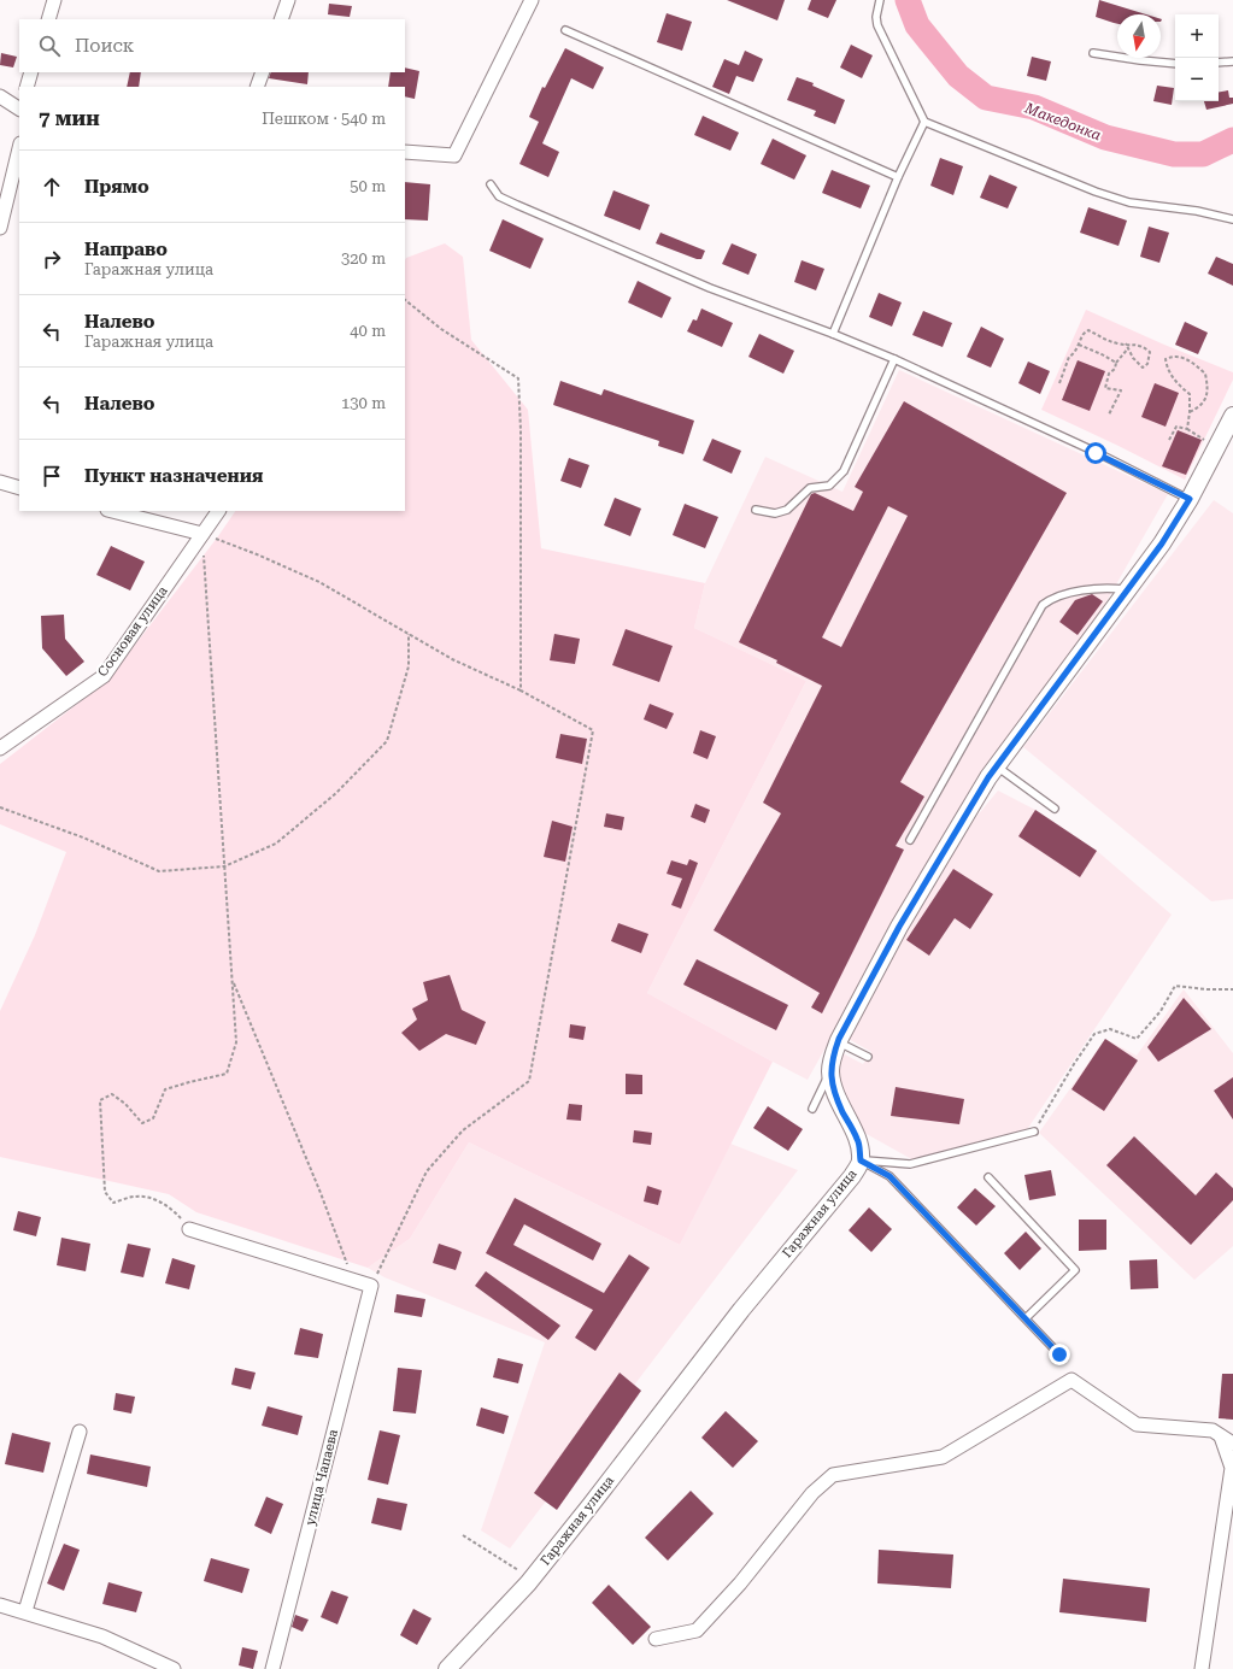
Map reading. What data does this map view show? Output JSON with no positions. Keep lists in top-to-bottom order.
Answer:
{
  "streets": {
    "street": ["Сосновая улица", "Гаражная улица", "улица Чапаева"]
  },
  "water": ["Македонка"],
  "north": "bottom",
  "page": {
    "map_buttons": ["+", "−"],
    "search": "Поиск",
    "heading": ["7 мин", "Пешком · 540 m"],
    "list": [
      ["Прямо", "50 m"],
      ["Направо", "Гаражная улица", "320 m"],
      ["Налево", "Гаражная улица", "40 m"],
      ["Налево", "130 m"],
      "Пункт назначения"
    ]
  }
}
